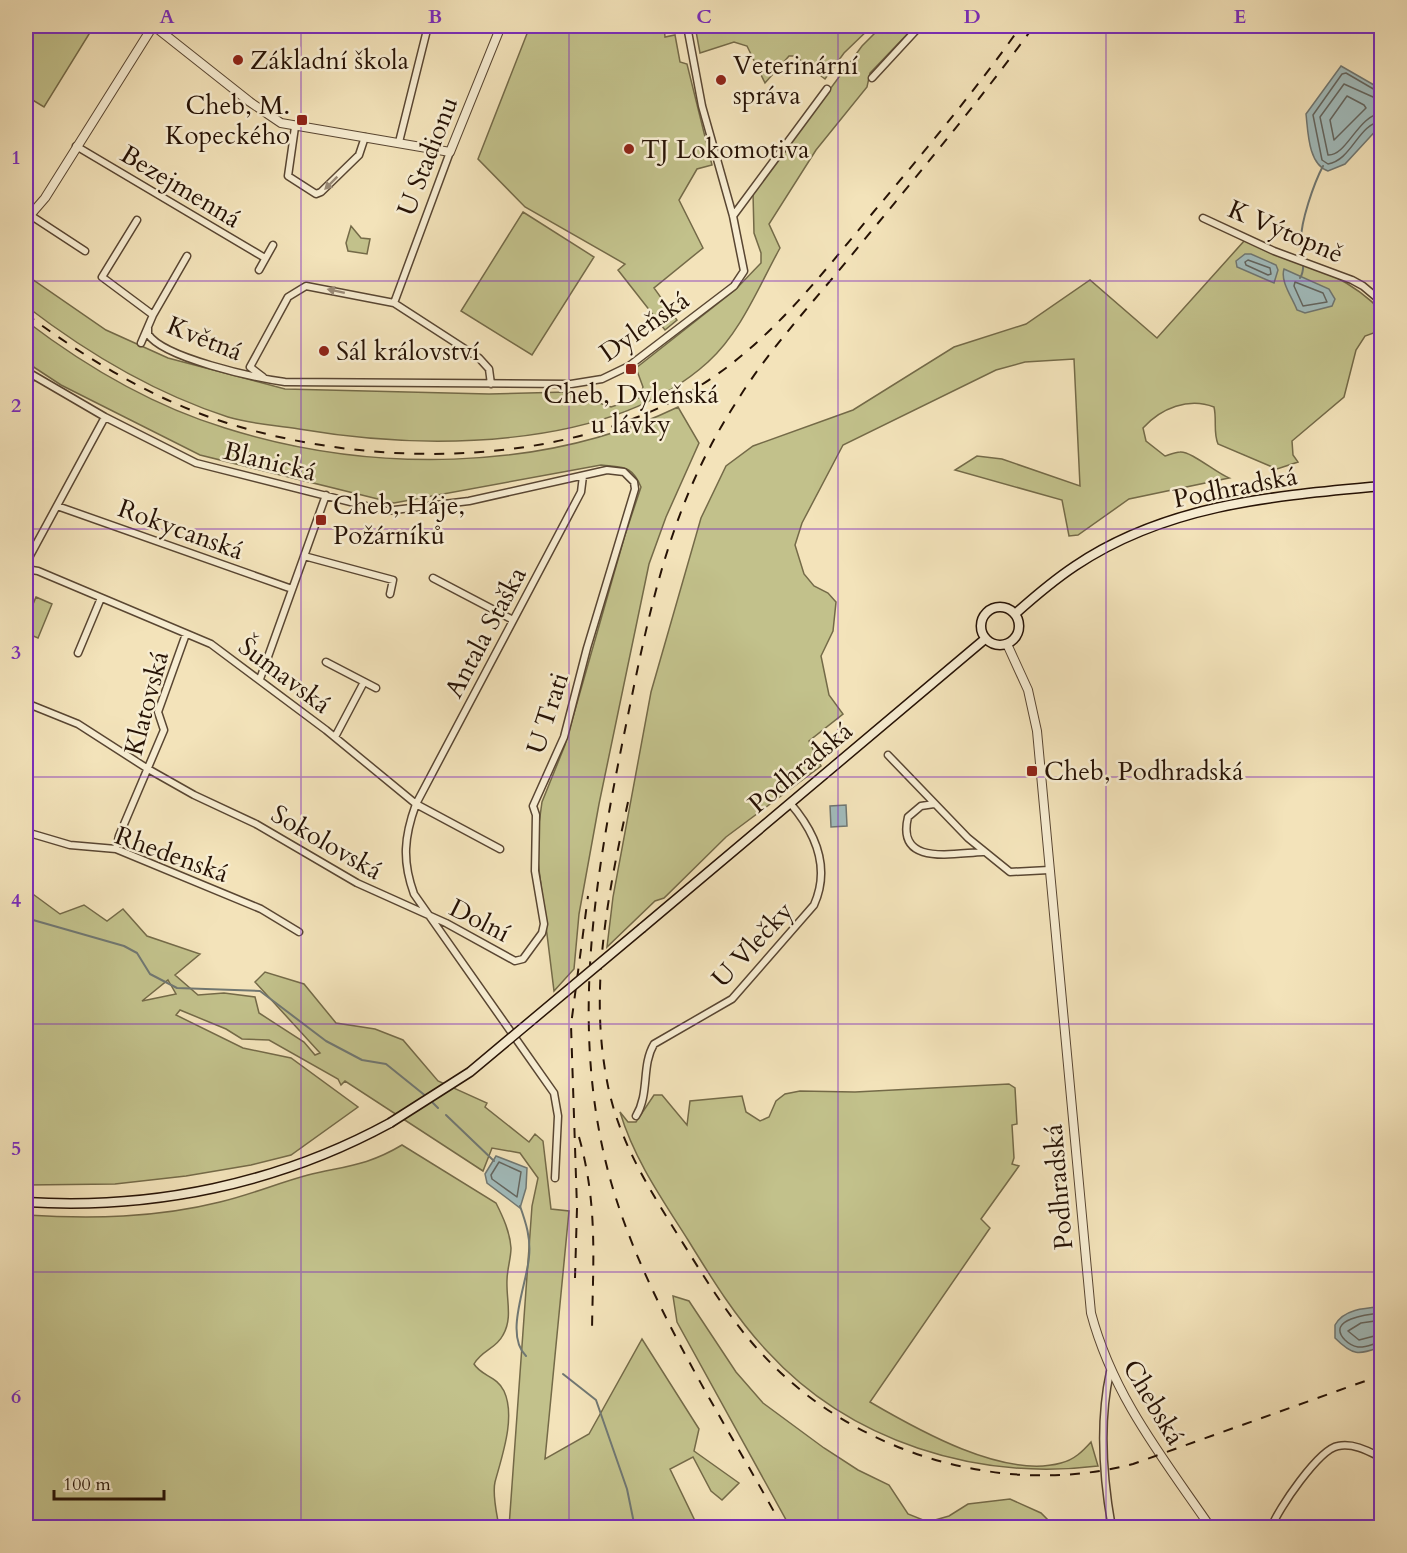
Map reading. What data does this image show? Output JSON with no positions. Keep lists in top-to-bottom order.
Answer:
{
  "streets": {
    "main road": ["Podhradská"],
    "street": [
      "U Stadionu",
      "Bezejmenná",
      "K Výtopně",
      "Dyleňská",
      "Květná",
      "Blanická",
      "Rokycanská",
      "Antala Staška",
      "Šumavská",
      "Klatovská",
      "U Trati",
      "Sokolovská",
      "Rhedenská",
      "Dolní",
      "U Vlečky",
      "Chebská"
    ]
  },
  "crossings": [
    ["Dyleňská", "Květná"],
    ["Blanická", "Antala Staška"],
    ["Blanická", "U Trati"],
    ["Podhradská", "U Vlečky"],
    ["Podhradská", "Chebská"],
    ["Antala Staška", "Šumavská"],
    ["Antala Staška", "Dolní"],
    ["Šumavská", "Klatovská"],
    ["Šumavská", "Dolní"],
    ["Klatovská", "Sokolovská"],
    ["Klatovská", "Rhedenská"],
    ["U Trati", "Dolní"],
    ["Sokolovská", "Dolní"]
  ],
  "places": {
    "other": [
      "Základní škola",
      "Veterinární správa",
      "TJ Lokomotiva",
      "Sál království"
    ],
    "transit": [
      "Cheb, M. Kopeckého",
      "Cheb, Dyleňská u lávky",
      "Cheb, Háje, Požárníků",
      "Cheb, Podhradská"
    ]
  },
  "scale_bar": "100 m",
  "grid": {
    "columns": [
      "A",
      "B",
      "C",
      "D",
      "E"
    ],
    "rows": [
      "1",
      "2",
      "3",
      "4",
      "5",
      "6"
    ]
  }
}
